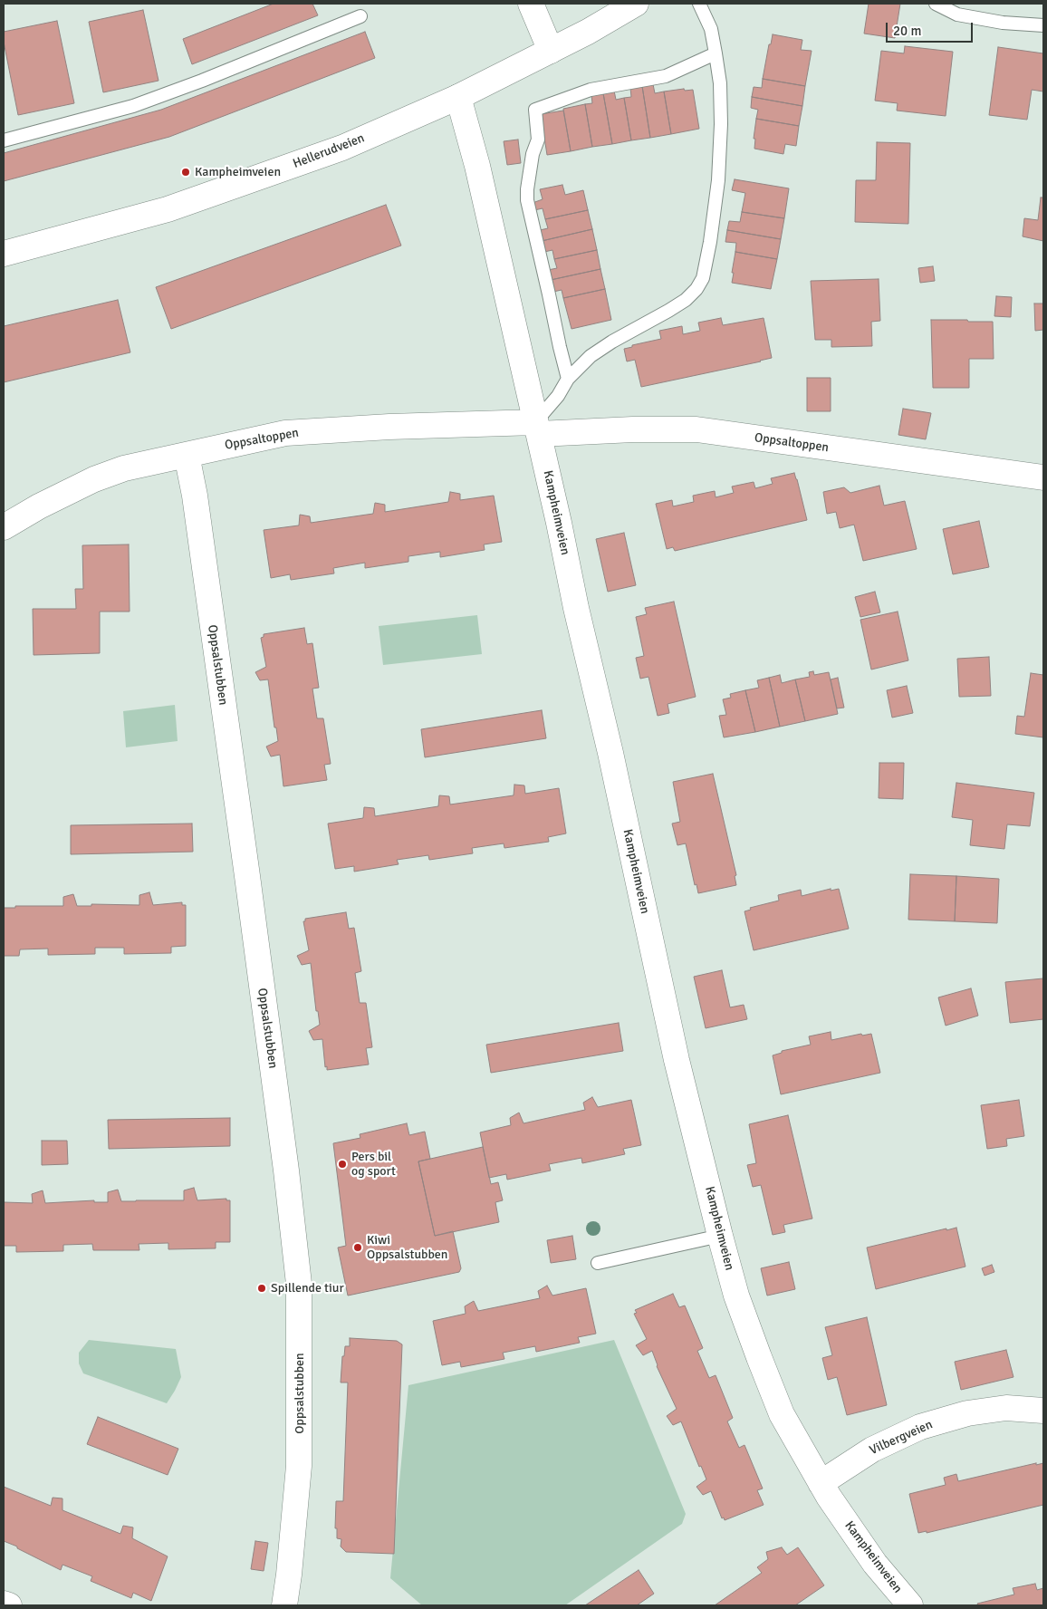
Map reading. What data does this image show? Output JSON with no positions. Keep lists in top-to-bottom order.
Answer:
{
  "streets": {
    "street": [
      "Hellerudveien",
      "Oppsaltoppen",
      "Kampheimveien",
      "Oppsalstubben",
      "Vilbergveien"
    ]
  },
  "crossings": [
    ["Hellerudveien", "Kampheimveien"],
    ["Oppsaltoppen", "Kampheimveien"],
    ["Oppsaltoppen", "Oppsalstubben"],
    ["Kampheimveien", "Vilbergveien"]
  ],
  "places": [
    "Kampheimveien",
    "Pers bil og sport",
    "Kiwi Oppsalstubben",
    "Spillende tiur"
  ],
  "scale_bar": "20 m"
}
